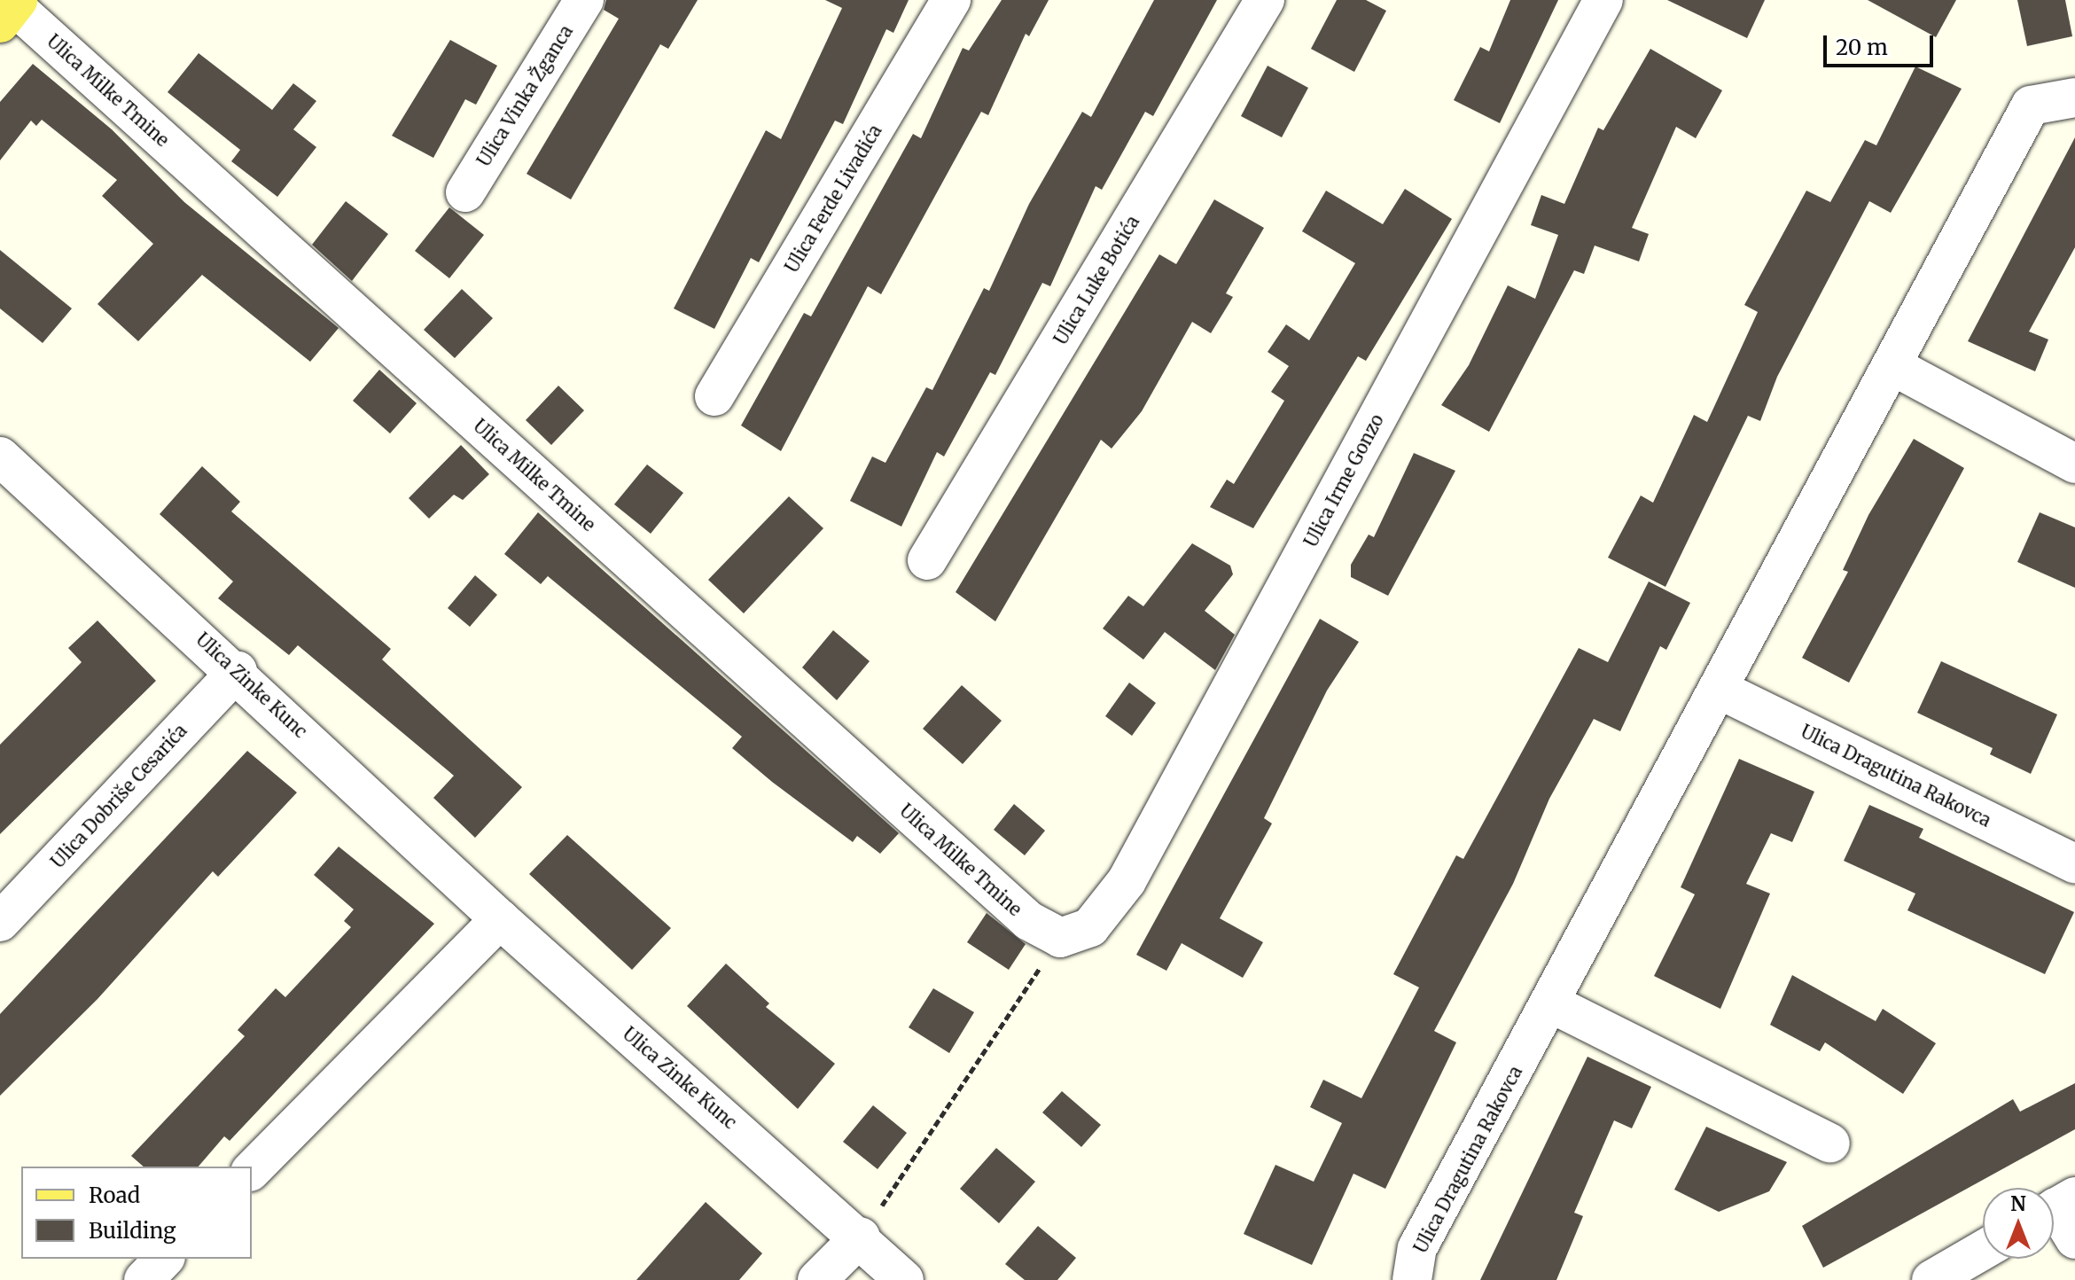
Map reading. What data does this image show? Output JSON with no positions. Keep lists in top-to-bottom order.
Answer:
{
  "streets": {
    "street": [
      "Ulica Milke Tmine",
      "Ulica Vinka Žganca",
      "Ulica Ferde Livadića",
      "Ulica Luke Botića",
      "Ulica Irme Gonzo",
      "Ulica Zinke Kunc",
      "Ulica Dragutina Rakovca",
      "Ulica Dobriše Cesarića"
    ]
  },
  "crossings": [
    ["Ulica Milke Tmine", "Ulica Irme Gonzo"],
    ["Ulica Zinke Kunc", "Ulica Dobriše Cesarića"]
  ],
  "legend": ["Road", "Building"],
  "scale_bar": "20 m",
  "north": "top"
}
